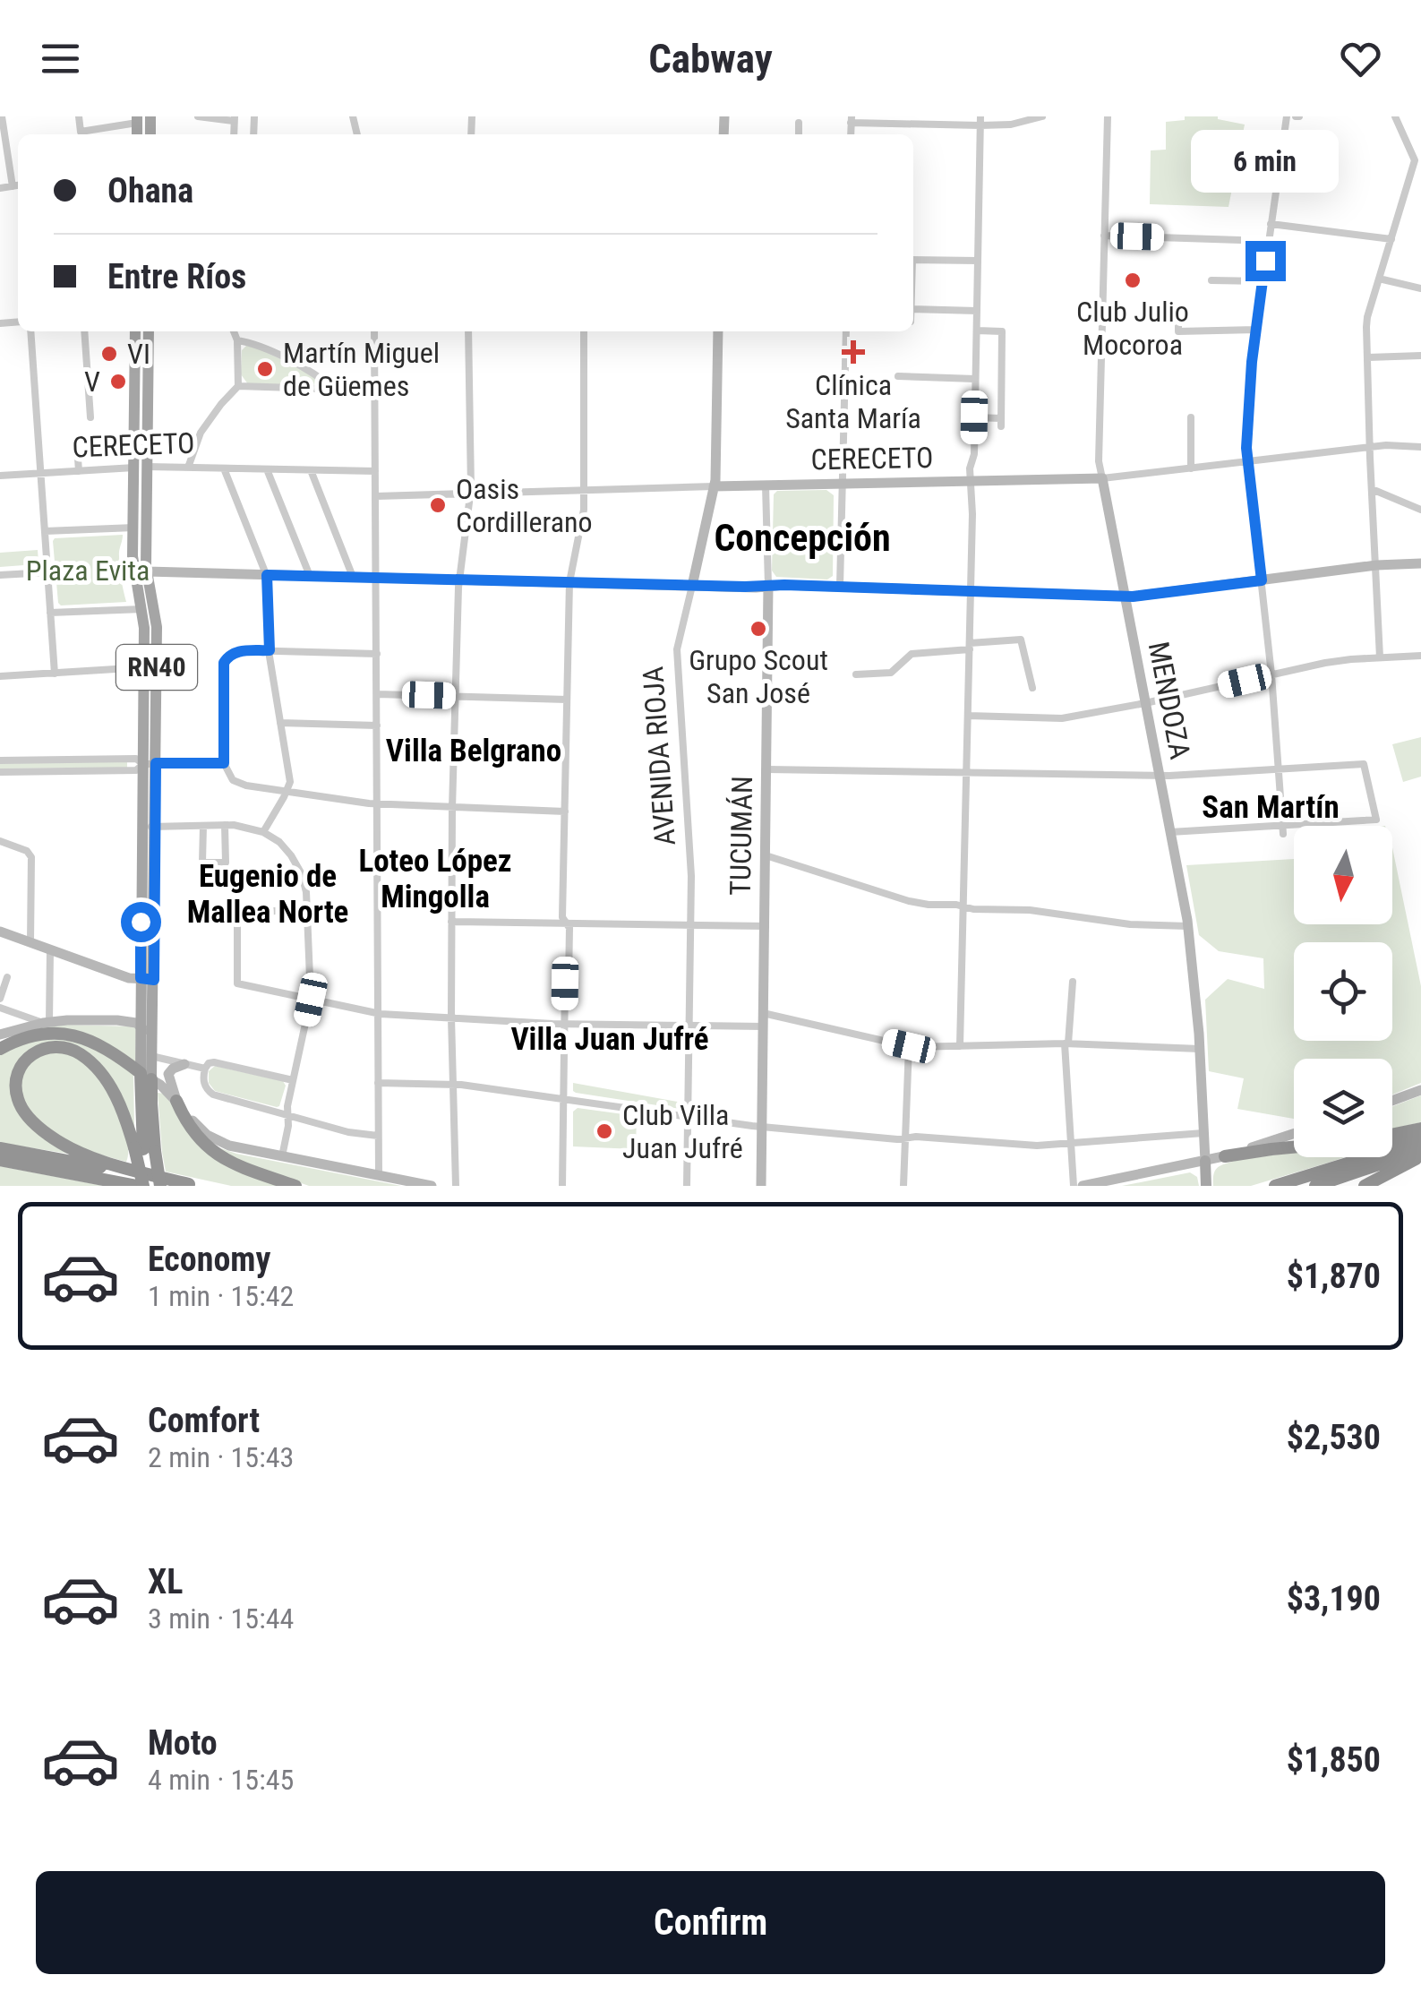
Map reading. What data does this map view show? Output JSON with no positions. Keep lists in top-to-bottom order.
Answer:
{
  "streets": {
    "highway": ["RN40"],
    "main road": ["MENDOZA"],
    "street": ["CERECETO", "AVENIDA RIOJA", "TUCUMÁN"]
  },
  "crossings": [
    ["CERECETO", "RN40"],
    ["CERECETO", "MENDOZA"],
    ["CERECETO", "AVENIDA RIOJA"],
    ["CERECETO", "TUCUMÁN"]
  ],
  "districts": [
    "Concepción",
    "Villa Belgrano",
    "San Martín",
    "Loteo López Mingolla",
    "Eugenio de Mallea Norte",
    "Villa Juan Jufré"
  ],
  "parks": ["Plaza Evita"],
  "places": {
    "other": [
      "Club Julio Mocoroa",
      "VI",
      "Martín Miguel de Güemes",
      "V",
      "Oasis Cordillerano",
      "Grupo Scout San José",
      "Club Villa Juan Jufré"
    ],
    "health": ["Clínica Santa María"]
  },
  "north": "bottom",
  "page": {
    "header": "Cabway",
    "bubble": "6 min",
    "banner": ["Ohana", "Entre Ríos"],
    "list": [
      {
        "name": "Economy",
        "note": "1 min · 15:42",
        "value": "$1,870"
      },
      {
        "name": "Comfort",
        "note": "2 min · 15:43",
        "value": "$2,530"
      },
      {
        "name": "XL",
        "note": "3 min · 15:44",
        "value": "$3,190"
      },
      {
        "name": "Moto",
        "note": "4 min · 15:45",
        "value": "$1,850"
      }
    ],
    "buttons": "Confirm"
  }
}
